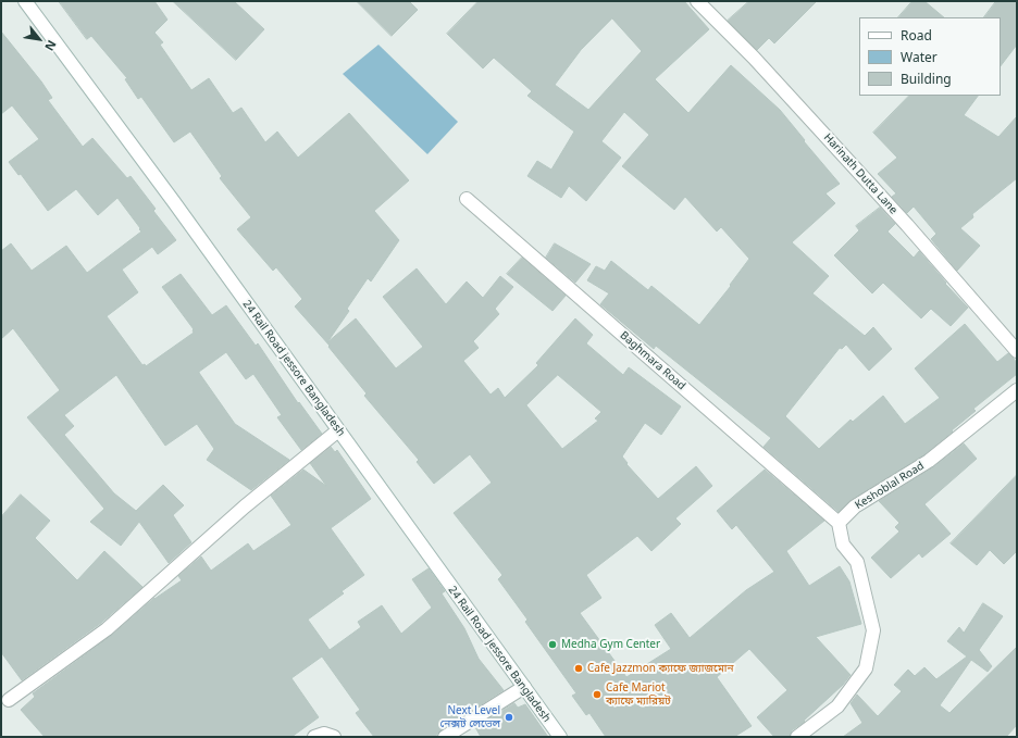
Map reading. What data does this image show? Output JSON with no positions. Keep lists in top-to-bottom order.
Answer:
{
  "streets": {
    "street": [
      "Harinath Dutta Lane",
      "Baghmara Road",
      "24 Rail Road jessore Bangladesh",
      "Keshoblal Road"
    ]
  },
  "crossings": [
    ["Baghmara Road", "Keshoblal Road"]
  ],
  "places": [
    "Medha Gym Center",
    "Cafe Jazzmon ক্যাফে জ্যাজমোন",
    "Cafe Mariot ক্যাফে ম্যারিয়ট",
    "Next Level নেক্সট লেভেল"
  ],
  "legend": ["Road", "Water", "Building"],
  "north": "bottom right"
}
